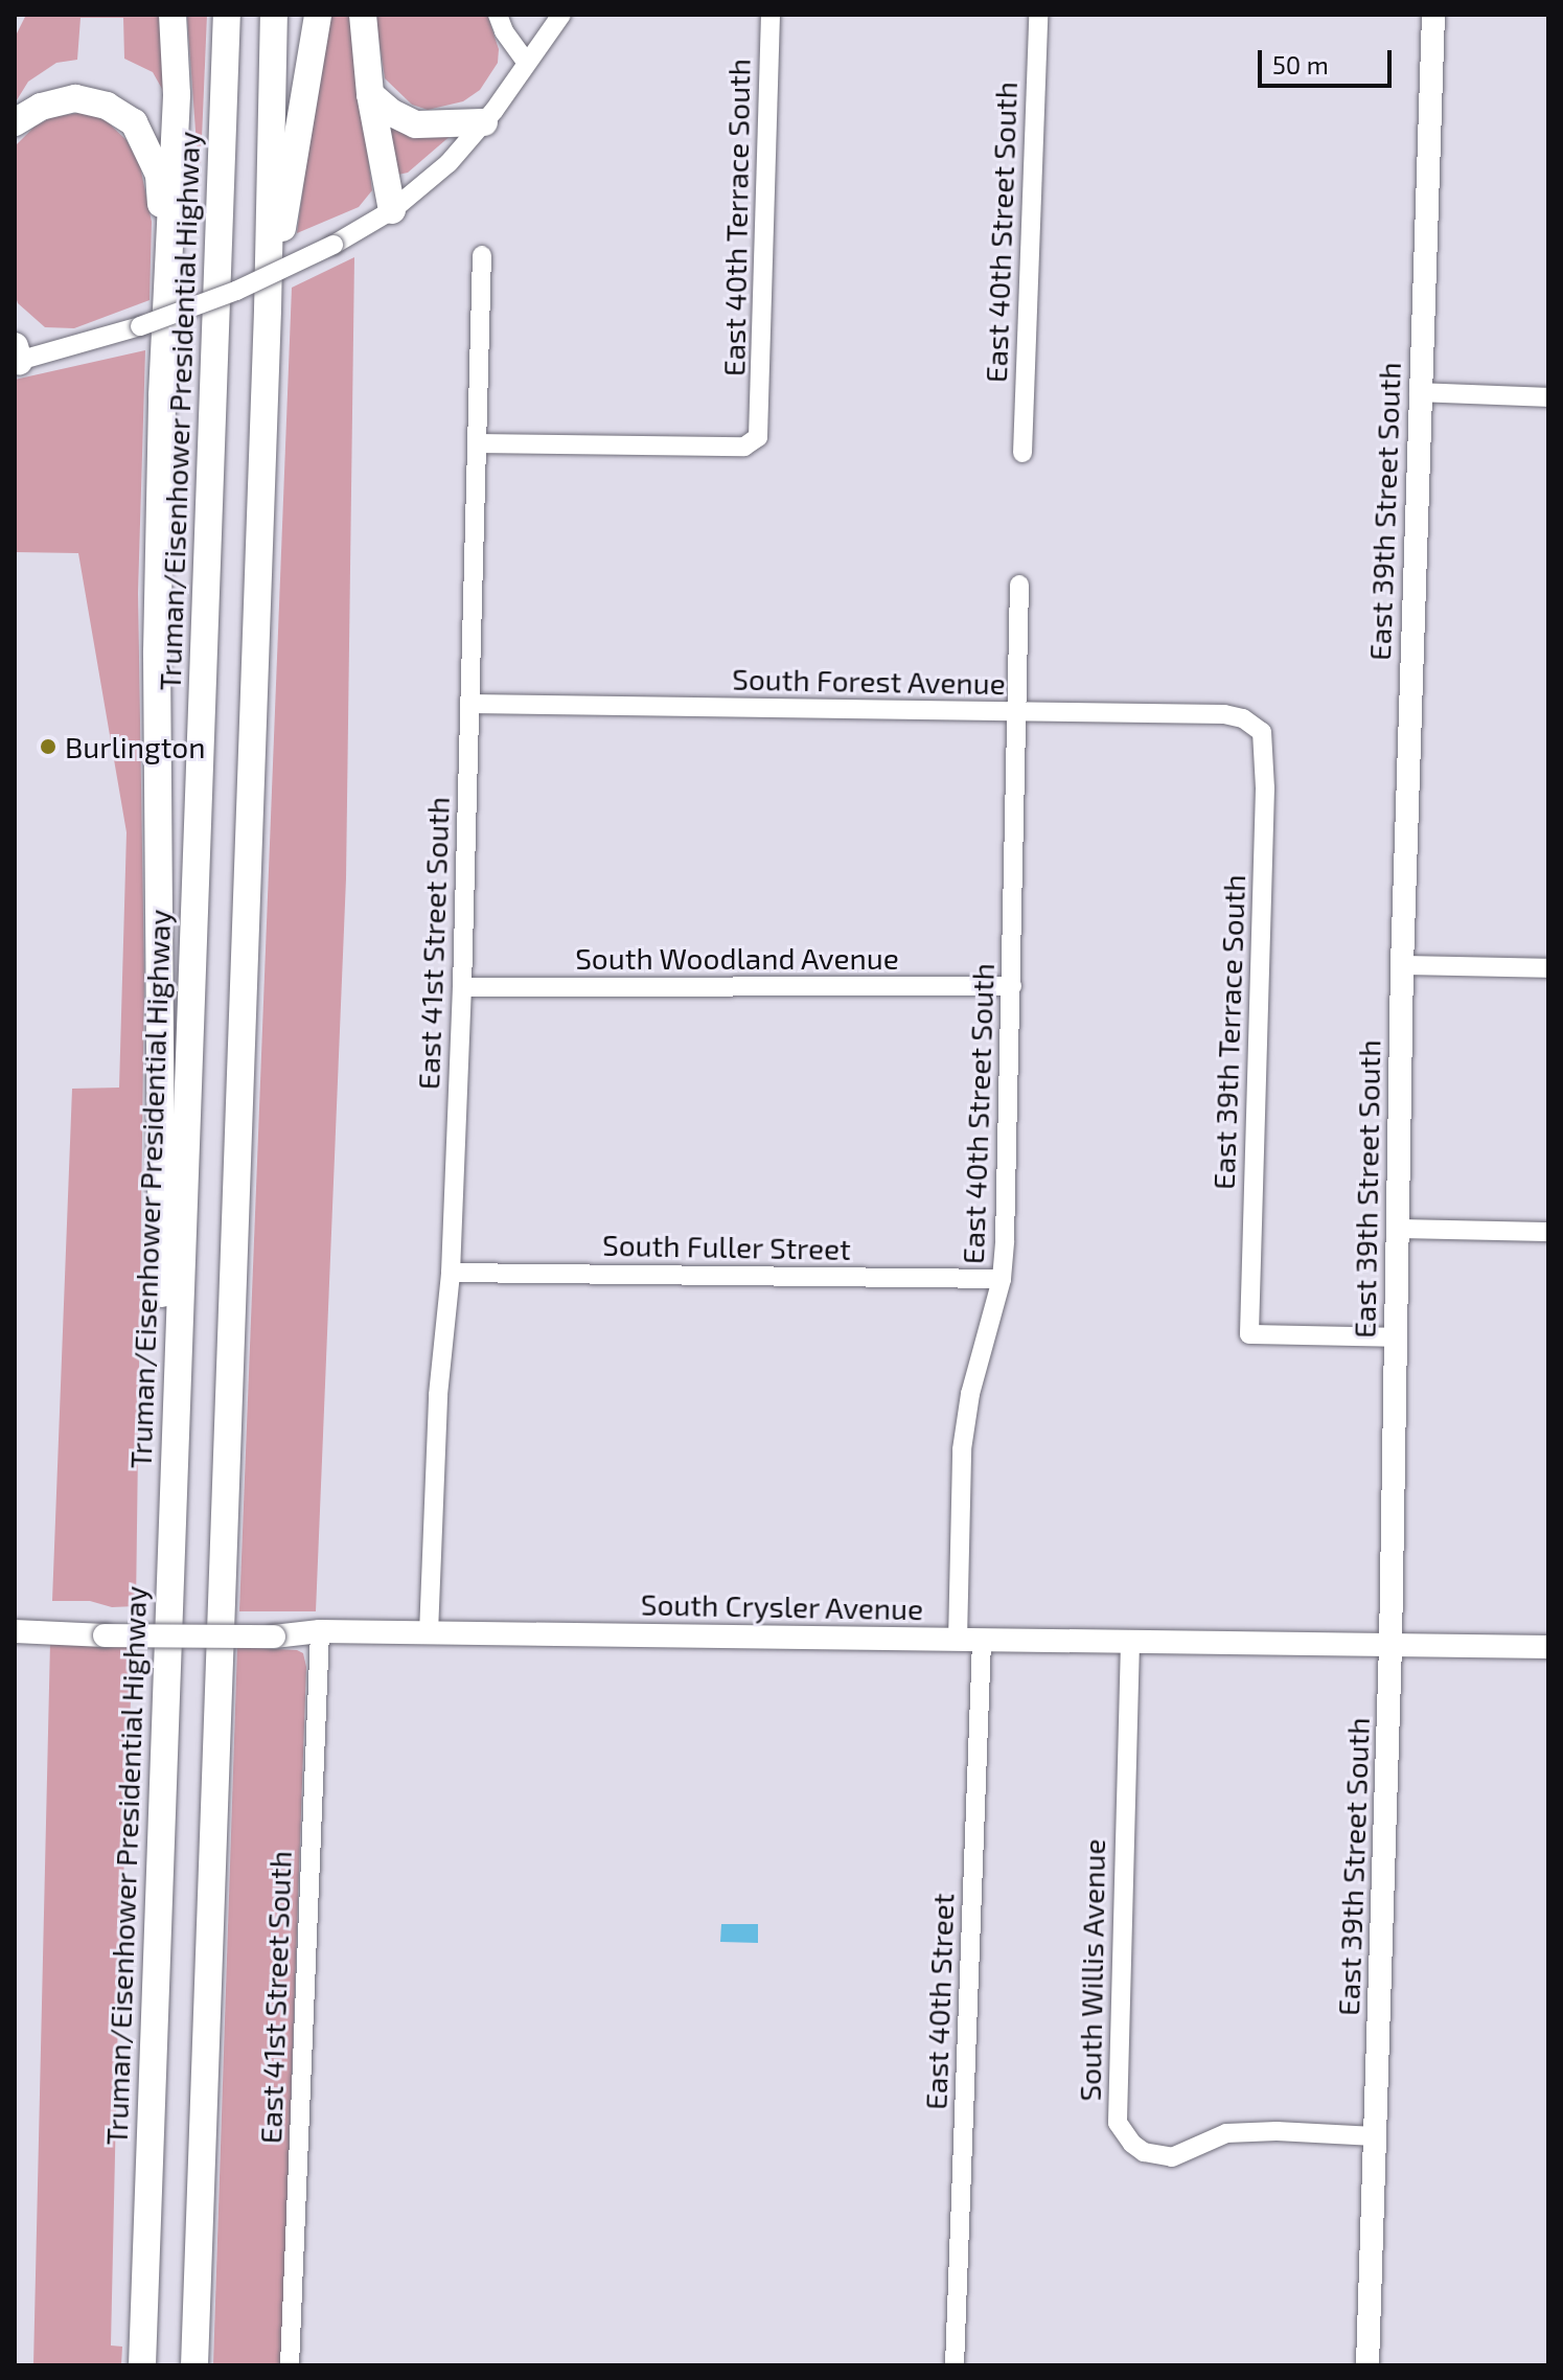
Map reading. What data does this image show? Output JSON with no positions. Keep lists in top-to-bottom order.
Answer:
{
  "streets": {
    "highway": ["Truman/Eisenhower Presidential Highway"],
    "main road": ["East 39th Street South", "South Crysler Avenue"],
    "street": [
      "East 40th Terrace South",
      "East 40th Street South",
      "South Forest Avenue",
      "East 41st Street South",
      "South Woodland Avenue",
      "East 39th Terrace South",
      "South Fuller Street",
      "South Willis Avenue",
      "East 40th Street"
    ]
  },
  "crossings": [
    ["East 40th Terrace South", "East 41st Street South"],
    ["East 40th Street South", "South Forest Avenue"],
    ["East 40th Street South", "South Woodland Avenue"],
    ["East 40th Street South", "South Fuller Street"],
    ["East 40th Street South", "South Crysler Avenue"],
    ["East 39th Street South", "East 39th Terrace South"],
    ["East 39th Street South", "South Crysler Avenue"],
    ["East 39th Street South", "South Willis Avenue"],
    ["South Forest Avenue", "East 41st Street South"],
    ["South Forest Avenue", "East 39th Terrace South"],
    ["East 41st Street South", "South Woodland Avenue"],
    ["East 41st Street South", "South Fuller Street"],
    ["East 41st Street South", "South Crysler Avenue"],
    ["South Crysler Avenue", "South Willis Avenue"],
    ["South Crysler Avenue", "East 40th Street"]
  ],
  "places": ["Burlington"],
  "scale_bar": "50 m"
}
